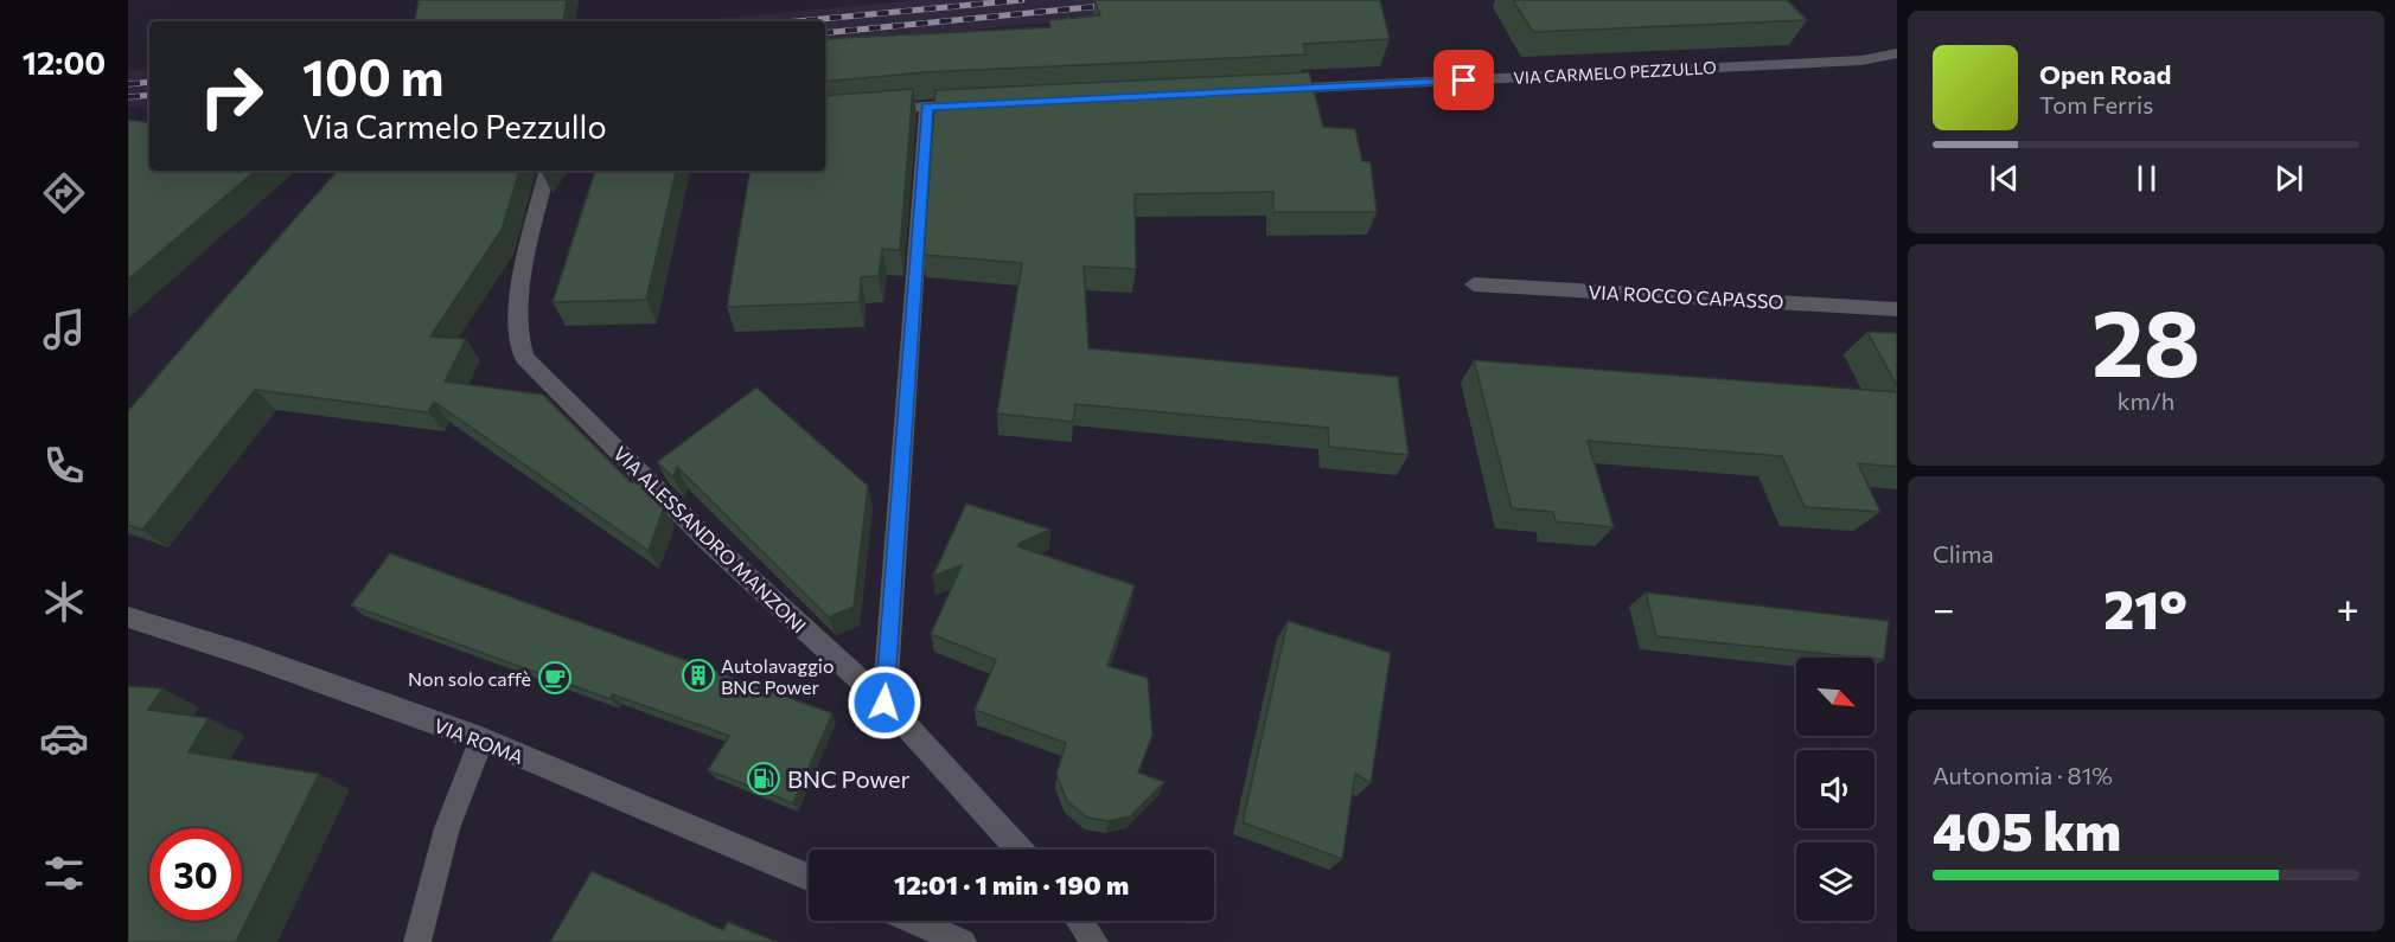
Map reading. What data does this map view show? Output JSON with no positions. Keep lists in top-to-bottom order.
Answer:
{
  "streets": {
    "street": [
      "VIA CARMELO PEZZULLO",
      "VIA ROCCO CAPASSO",
      "VIA ALESSANDRO MANZONI",
      "VIA ROMA"
    ]
  },
  "places": {
    "building": ["Autolavaggio BNC Power"],
    "cafe": ["Non solo caffè"],
    "fuel station": ["BNC Power"]
  },
  "north": "bottom right",
  "page": {
    "tabs": "12:00",
    "turn": ["100 m", "Via Carmelo Pezzullo"],
    "song": ["Open Road", "Tom Ferris"],
    "tile": [
      ["28", "km/h"],
      "Clima",
      ["Autonomia · 81%", "405 km"]
    ],
    "heat": ["−", "21°", "+"],
    "limit": "30",
    "trip": "12:01 · 1 min · 190 m"
  }
}
